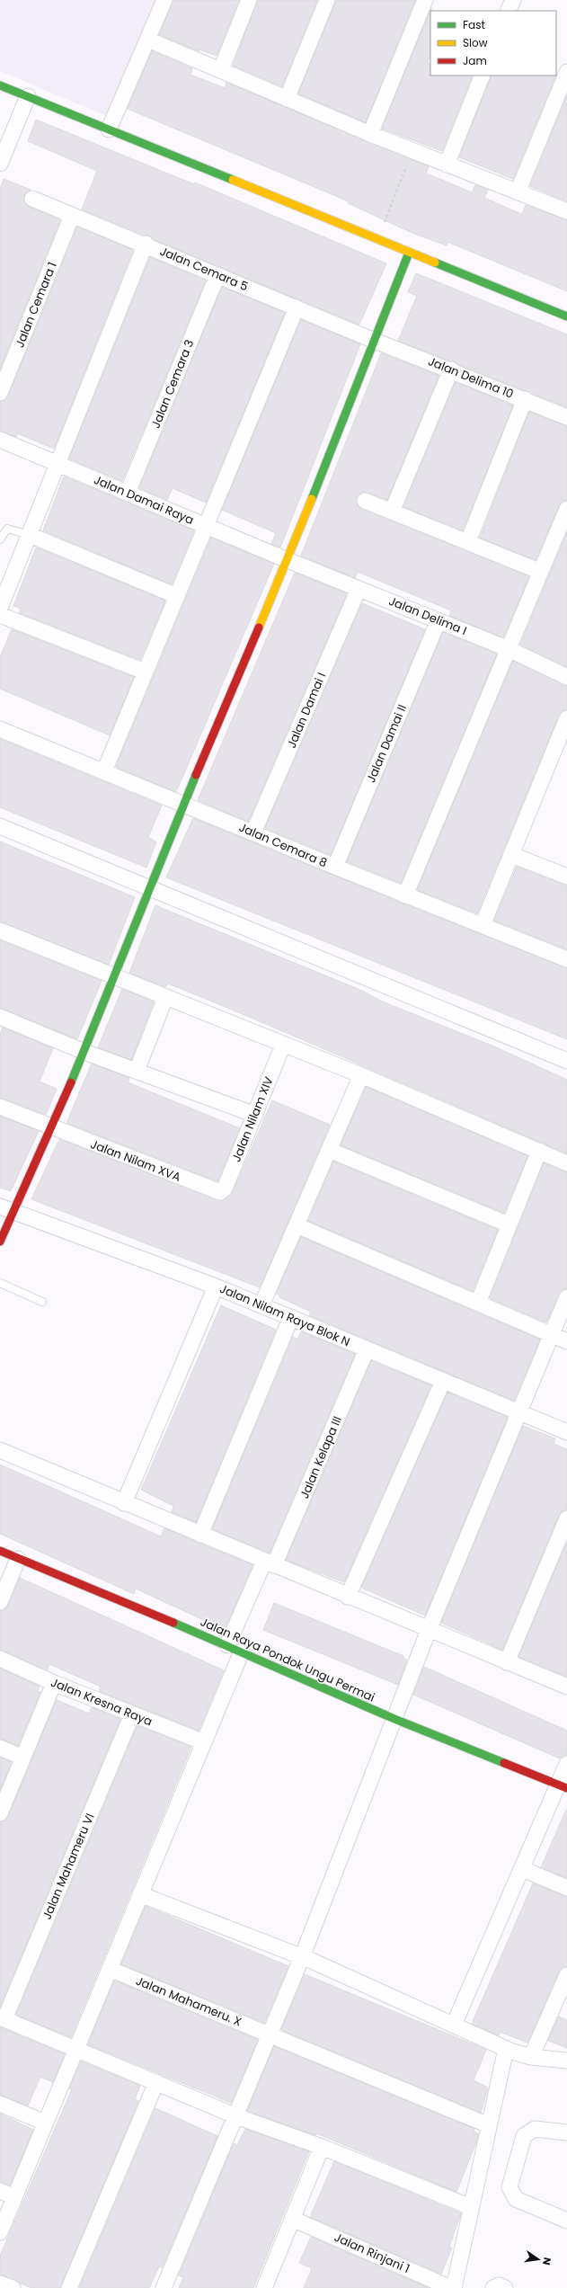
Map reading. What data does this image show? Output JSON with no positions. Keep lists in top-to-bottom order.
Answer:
{
  "streets": {
    "street": [
      "Jalan Cemara 5",
      "Jalan Cemara 1",
      "Jalan Delima 10",
      "Jalan Cemara 3",
      "Jalan Damai Raya",
      "Jalan Delima I",
      "Jalan Damai I",
      "Jalan Damai II",
      "Jalan Cemara 8",
      "Jalan Nilam XIV",
      "Jalan Nilam XVA",
      "Jalan Nilam Raya Blok N",
      "Jalan Kelapa III",
      "Jalan Raya Pondok Ungu Permai",
      "Jalan Kresna Raya",
      "Jalan Mahameru VI",
      "Jalan Mahameru. X",
      "Jalan Rinjani 1"
    ]
  },
  "crossings": [
    ["Jalan Cemara 5", "Jalan Cemara 1"],
    ["Jalan Cemara 5", "Jalan Delima 10"],
    ["Jalan Cemara 5", "Jalan Cemara 3"],
    ["Jalan Cemara 3", "Jalan Damai Raya"],
    ["Jalan Damai Raya", "Jalan Delima I"],
    ["Jalan Delima I", "Jalan Damai I"],
    ["Jalan Delima I", "Jalan Damai II"],
    ["Jalan Damai I", "Jalan Cemara 8"],
    ["Jalan Damai II", "Jalan Cemara 8"],
    ["Jalan Nilam XIV", "Jalan Nilam XVA"],
    ["Jalan Nilam Raya Blok N", "Jalan Kelapa III"],
    ["Jalan Kelapa III", "Jalan Raya Pondok Ungu Permai"],
    ["Jalan Kelapa III", "Jalan Kresna Raya"],
    ["Jalan Kelapa III", "Jalan Mahameru. X"],
    ["Jalan Kresna Raya", "Jalan Mahameru VI"]
  ],
  "legend": ["Fast", "Slow", "Jam"],
  "north": "right"
}
